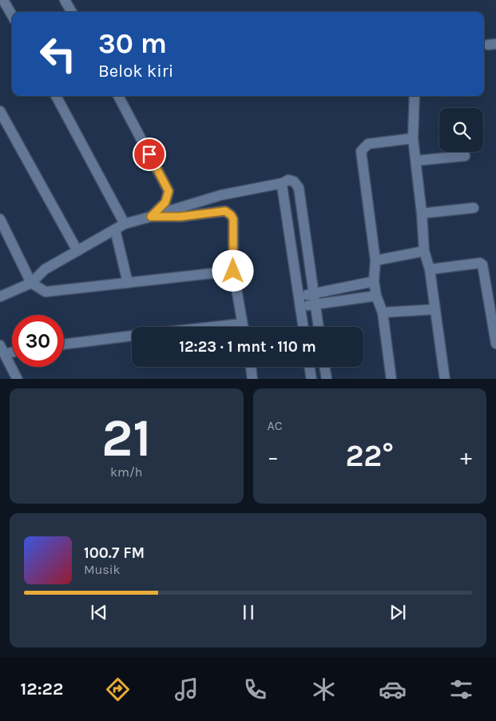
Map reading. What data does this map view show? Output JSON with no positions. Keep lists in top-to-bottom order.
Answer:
{
  "page": {
    "turn": ["30 m", "Belok kiri"],
    "limit": "30",
    "trip": "12:23 · 1 mnt · 110 m",
    "tile": [
      ["21", "km/h"],
      "AC"
    ],
    "heat": ["−", "22°", "+"],
    "song": ["100.7 FM", "Musik"],
    "tabs": "12:22"
  }
}
